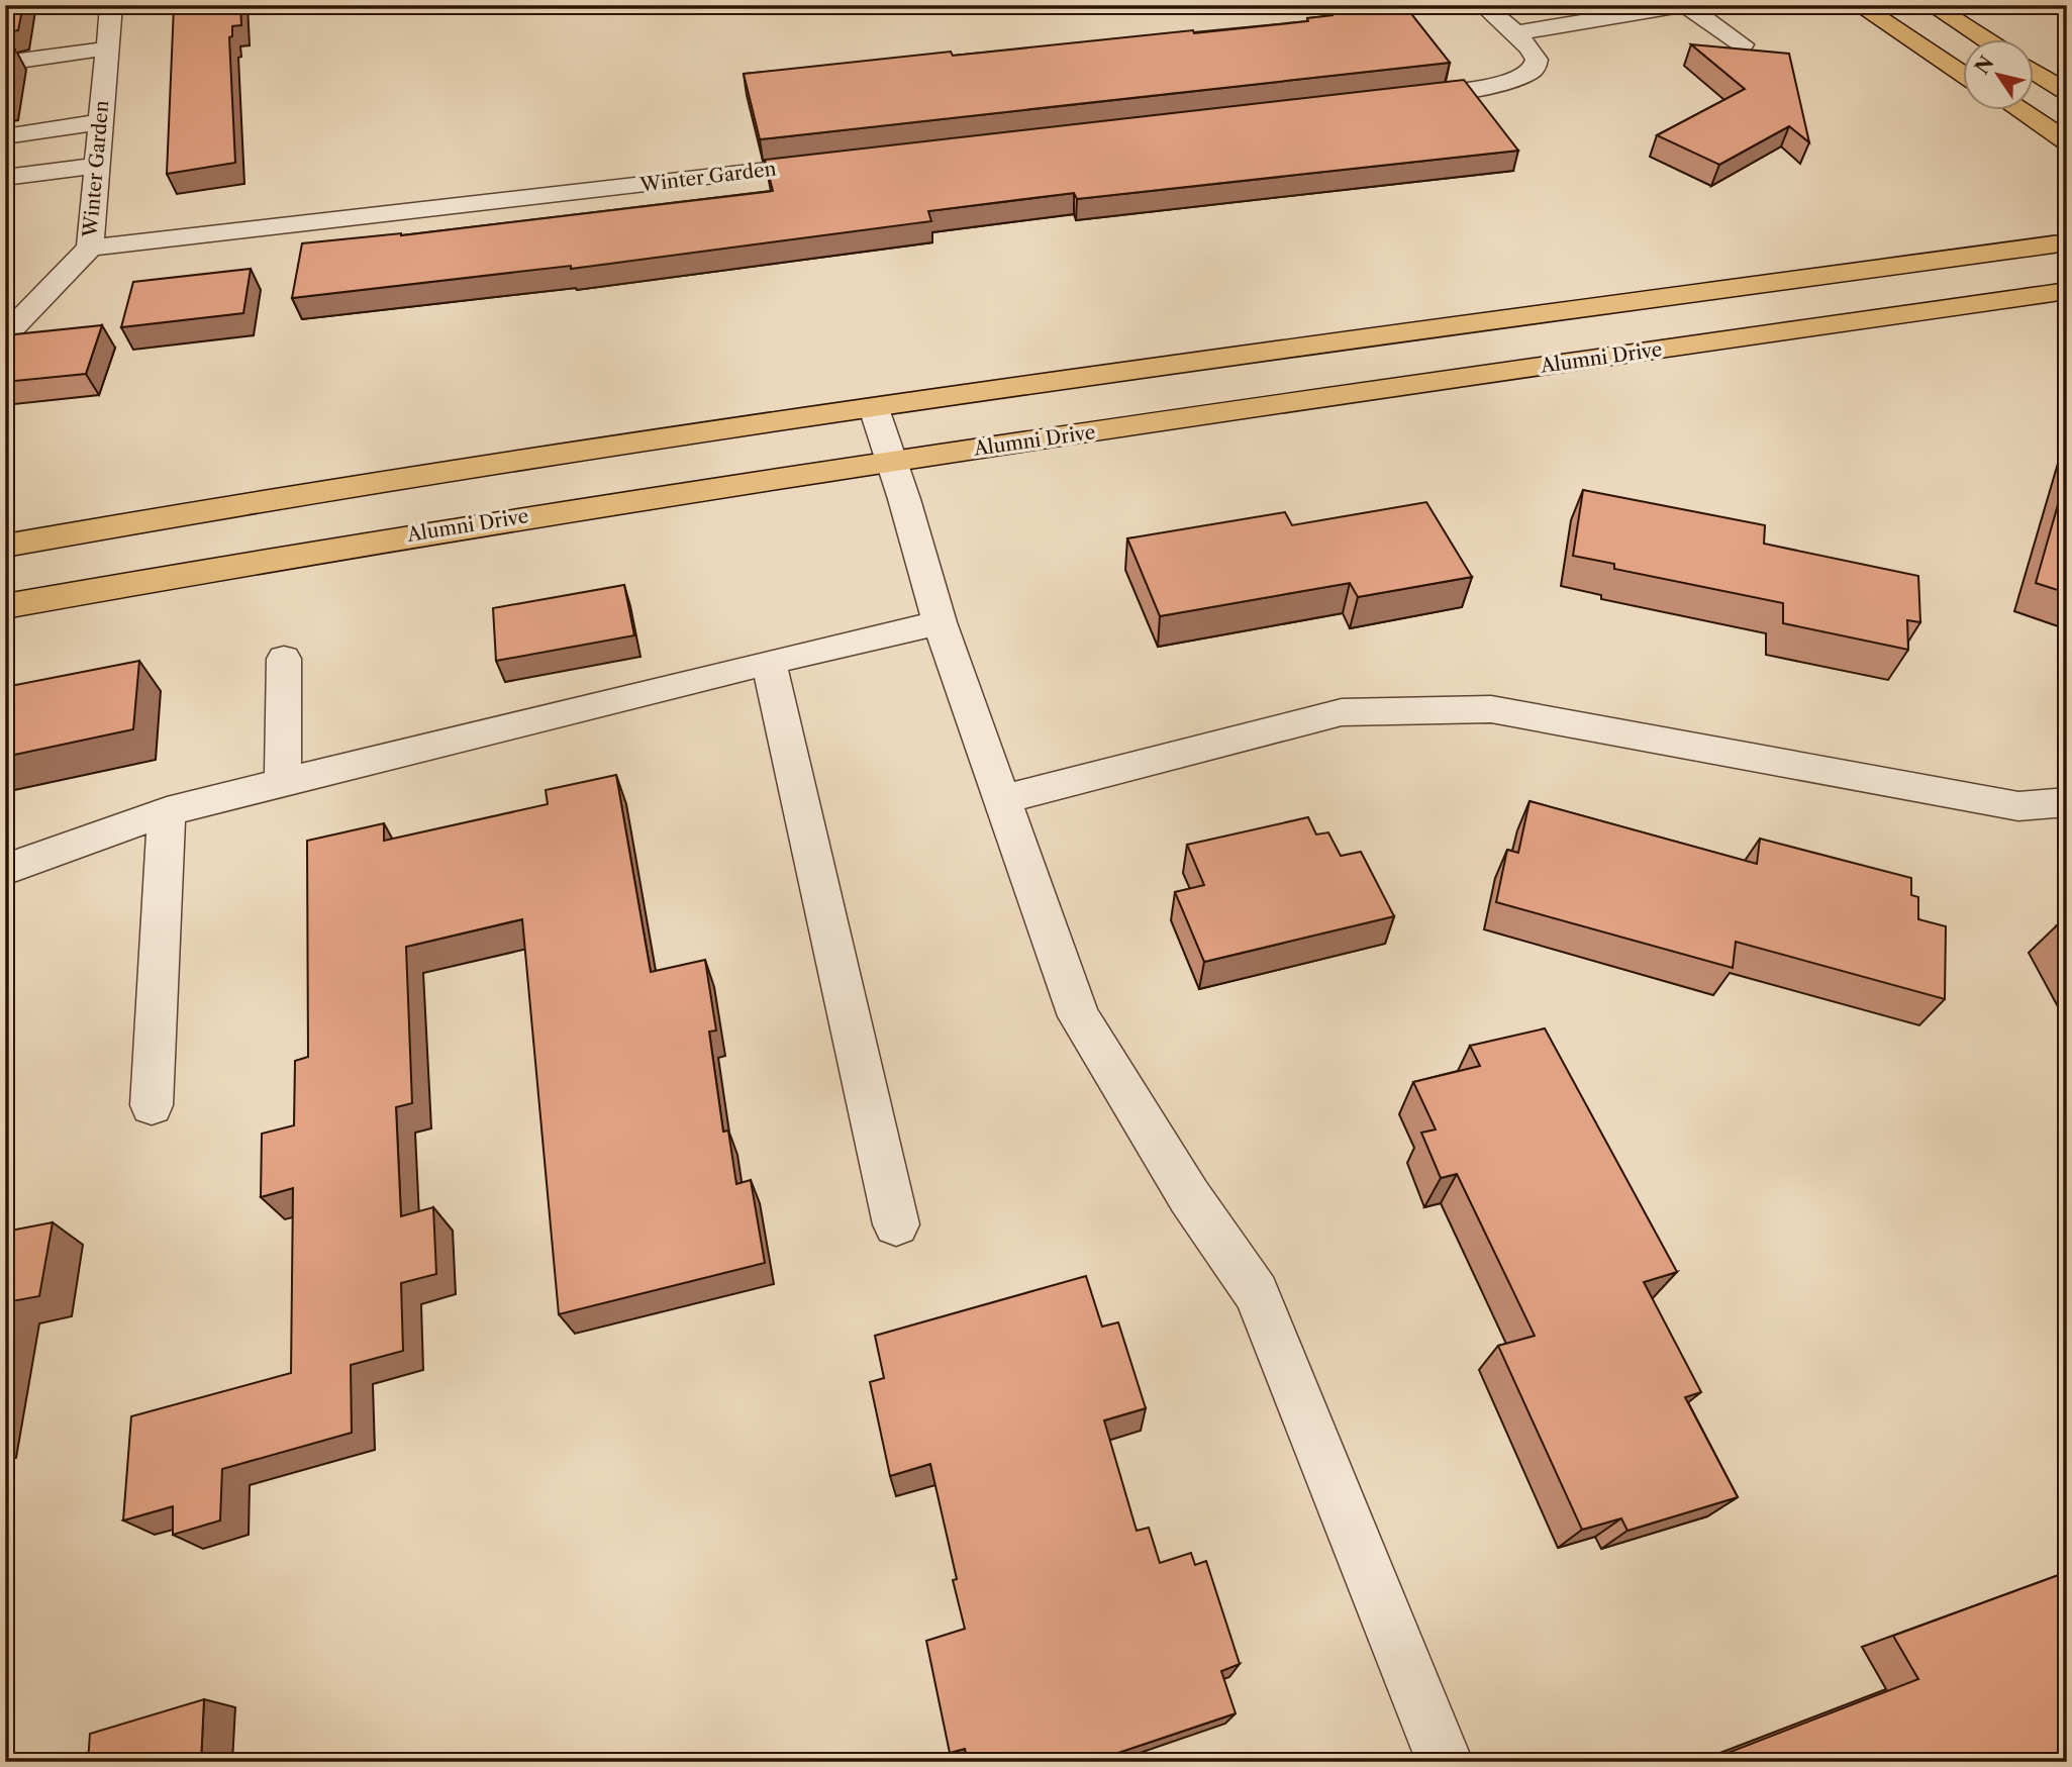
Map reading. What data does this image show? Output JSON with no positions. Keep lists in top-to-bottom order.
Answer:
{
  "streets": {
    "main road": ["Alumni Drive"],
    "street": ["Winter Garden"]
  },
  "north": "top left"
}
